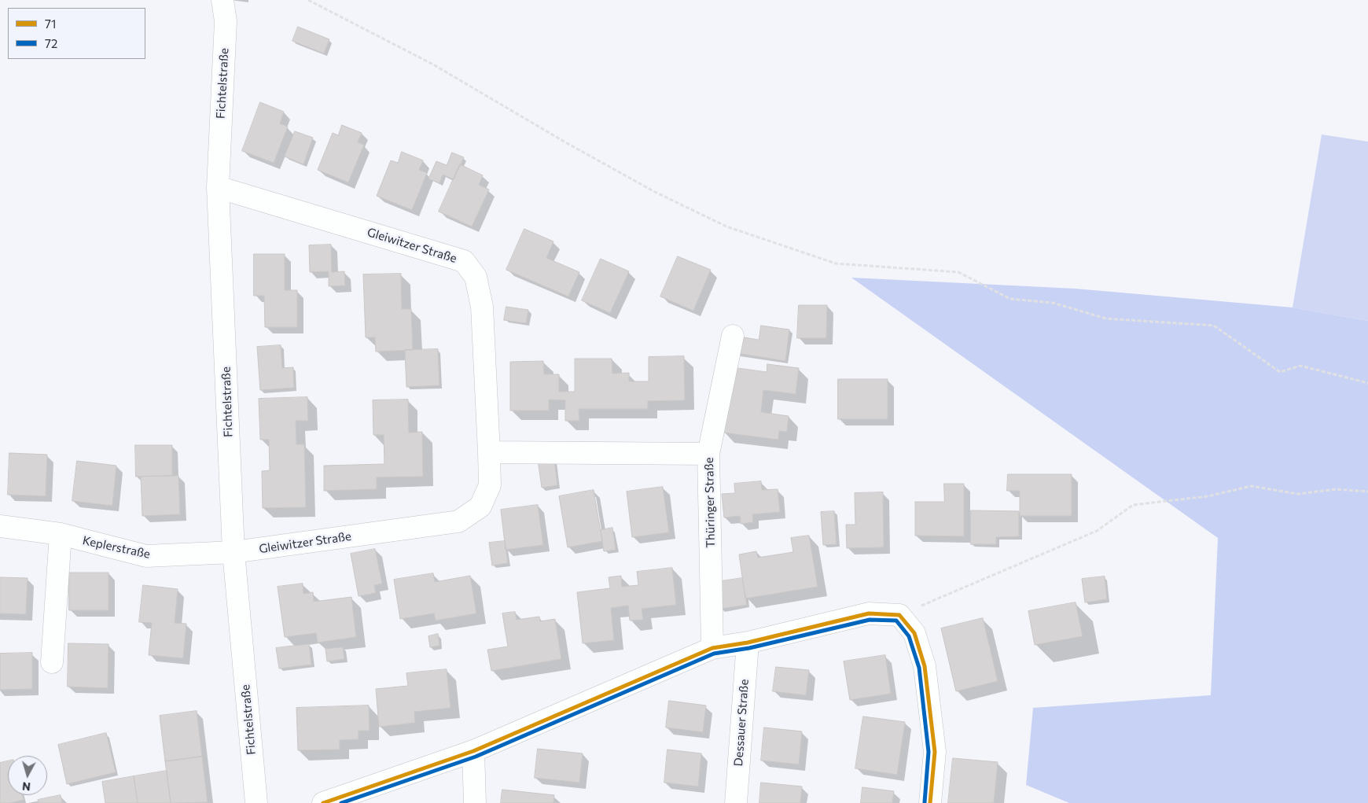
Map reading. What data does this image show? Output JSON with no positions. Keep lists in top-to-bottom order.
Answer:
{
  "streets": {
    "street": [
      "Fichtelstraße",
      "Gleiwitzer Straße",
      "Thüringer Straße",
      "Keplerstraße",
      "Dessauer Straße"
    ]
  },
  "crossings": [
    ["Fichtelstraße", "Gleiwitzer Straße"],
    ["Fichtelstraße", "Keplerstraße"],
    ["Gleiwitzer Straße", "Keplerstraße"]
  ],
  "lines": ["transit line 71", "transit line 72"],
  "legend": ["71", "72"],
  "north": "bottom"
}
